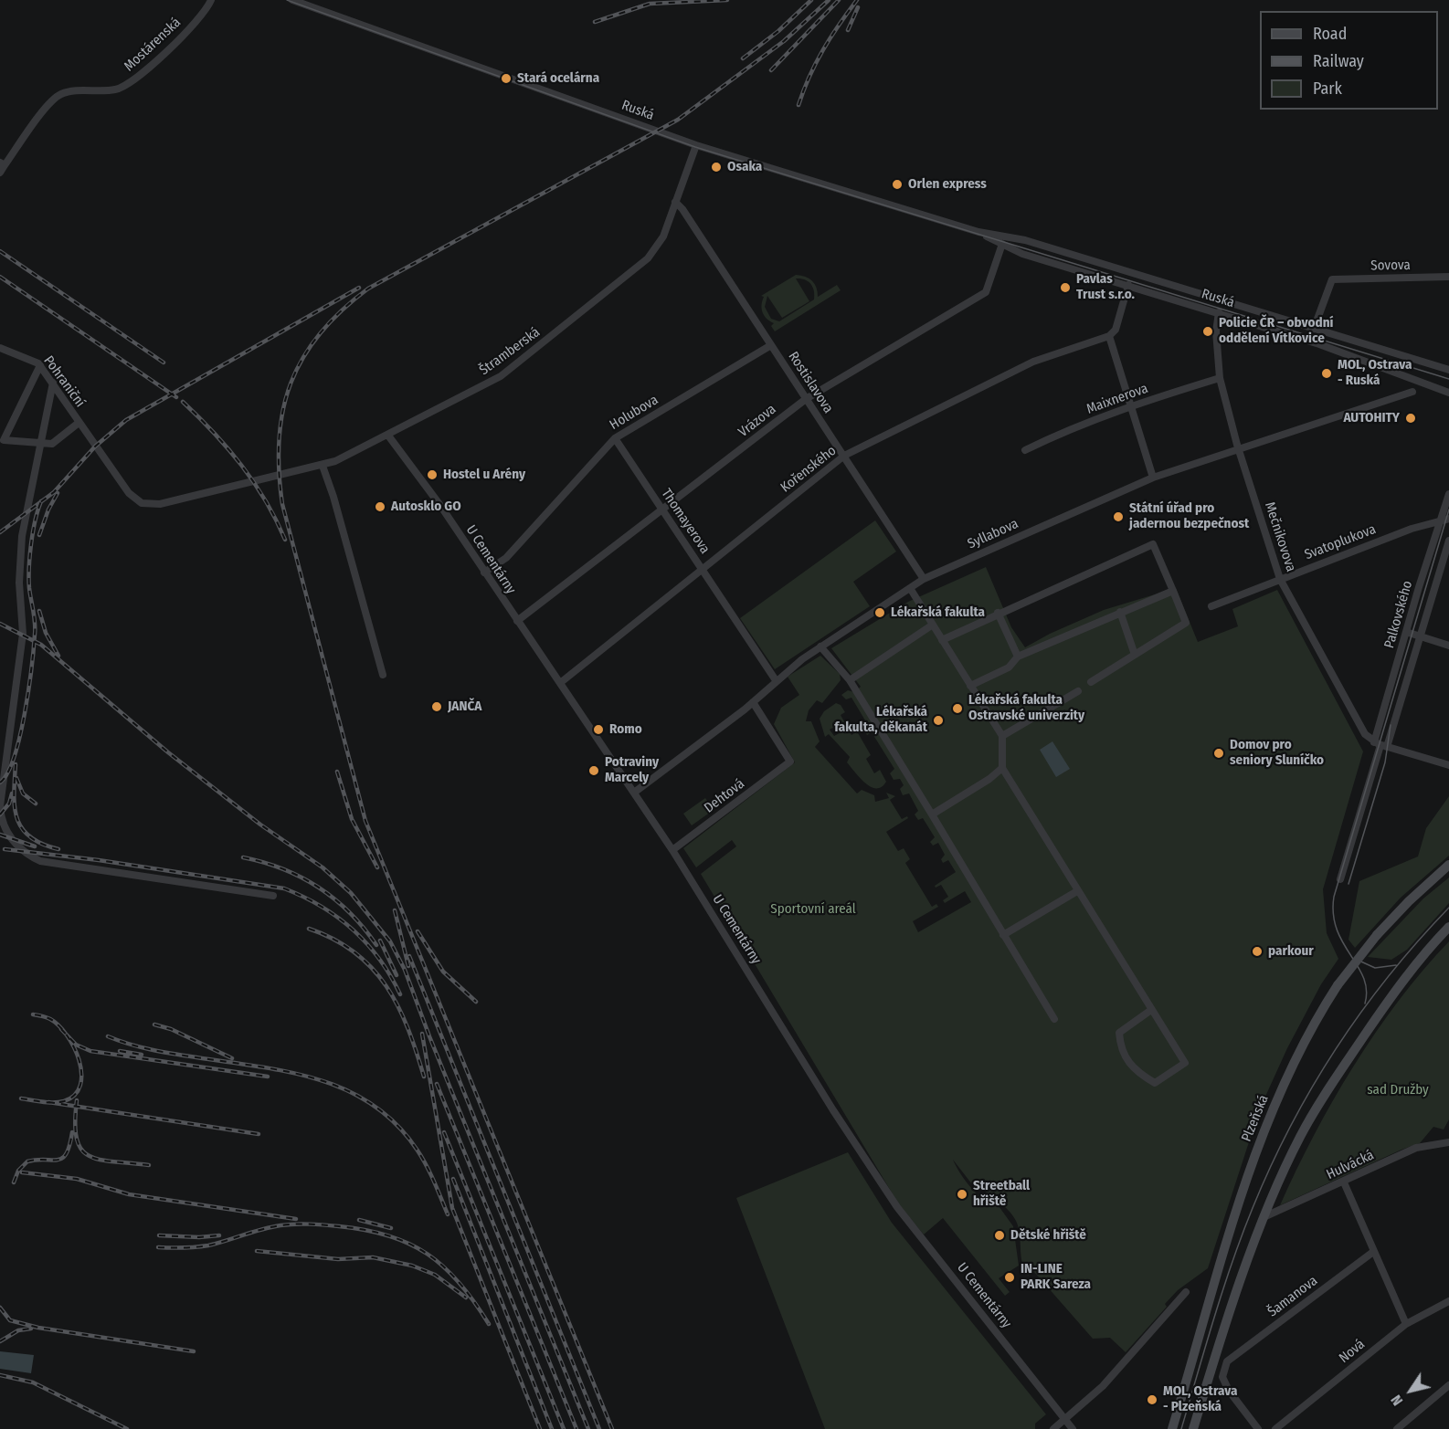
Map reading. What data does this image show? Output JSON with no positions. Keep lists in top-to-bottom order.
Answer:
{
  "streets": {
    "main road": ["Plzeňská"],
    "street": [
      "Mostárenská",
      "Ruská",
      "Sovova",
      "Štramberská",
      "Pohraniční",
      "Rostislavova",
      "Maixnerova",
      "Holubova",
      "Vrázova",
      "Kořenského",
      "Thomayerova",
      "Syllabova",
      "Mečnikovova",
      "Svatoplukova",
      "U Cementárny",
      "Palkovského",
      "Dehtová",
      "Hulvácká",
      "Šamanova",
      "Nová"
    ]
  },
  "crossings": [
    ["Ruská", "Sovova"],
    ["Ruská", "Štramberská"],
    ["Ruská", "Vrázova"],
    ["Ruská", "Mečnikovova"],
    ["Štramberská", "Pohraniční"],
    ["Štramberská", "Rostislavova"],
    ["Štramberská", "U Cementárny"],
    ["Rostislavova", "Holubova"],
    ["Rostislavova", "Vrázova"],
    ["Rostislavova", "Kořenského"],
    ["Rostislavova", "Syllabova"],
    ["Maixnerova", "Mečnikovova"],
    ["Holubova", "Thomayerova"],
    ["Holubova", "U Cementárny"],
    ["Vrázova", "Thomayerova"],
    ["Vrázova", "U Cementárny"],
    ["Kořenského", "Thomayerova"],
    ["Kořenského", "U Cementárny"],
    ["Thomayerova", "Syllabova"],
    ["Syllabova", "Mečnikovova"],
    ["Syllabova", "U Cementárny"],
    ["Syllabova", "Dehtová"],
    ["Mečnikovova", "Svatoplukova"],
    ["Mečnikovova", "Palkovského"],
    ["Svatoplukova", "Palkovského"],
    ["U Cementárny", "Dehtová"]
  ],
  "parks": ["Sportovní areál", "sad Družby"],
  "places": [
    "Stará ocelárna",
    "Osaka",
    "Orlen express",
    "Pavlas Trust s.r.o.",
    "Policie ČR – obvodní oddělení Vítkovice",
    "MOL, Ostrava - Ruská",
    "AUTOHITY",
    "Hostel u Arény",
    "Autosklo GO",
    "Státní úřad pro jadernou bezpečnost",
    "Lékařská fakulta",
    "JANČA",
    "Lékařská fakulta Ostravské univerzity",
    "Lékařská fakulta, děkanát",
    "Romo",
    "Domov pro seniory Sluníčko",
    "Potraviny Marcely",
    "parkour",
    "Streetball hřiště",
    "Dětské hřiště",
    "IN-LINE PARK Sareza",
    "MOL, Ostrava - Plzeňská"
  ],
  "legend": ["Road", "Railway", "Park"],
  "north": "bottom left"
}
